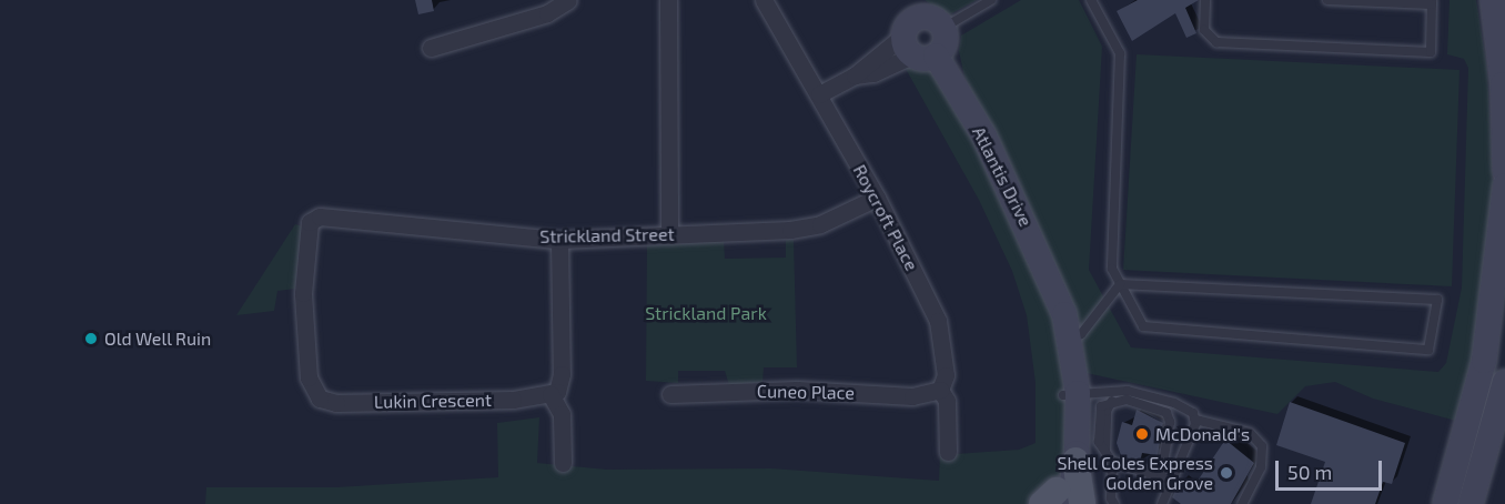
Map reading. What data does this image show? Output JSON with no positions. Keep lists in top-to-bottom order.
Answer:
{
  "streets": {
    "street": [
      "Atlantis Drive",
      "Roycroft Place",
      "Strickland Street",
      "Cuneo Place",
      "Lukin Crescent"
    ]
  },
  "crossings": [
    ["Roycroft Place", "Strickland Street"],
    ["Roycroft Place", "Cuneo Place"],
    ["Strickland Street", "Lukin Crescent"]
  ],
  "parks": ["Strickland Park"],
  "places": ["Old Well Ruin", "McDonald's", "Shell Coles Express Golden Grove"],
  "scale_bar": "50 m"
}
